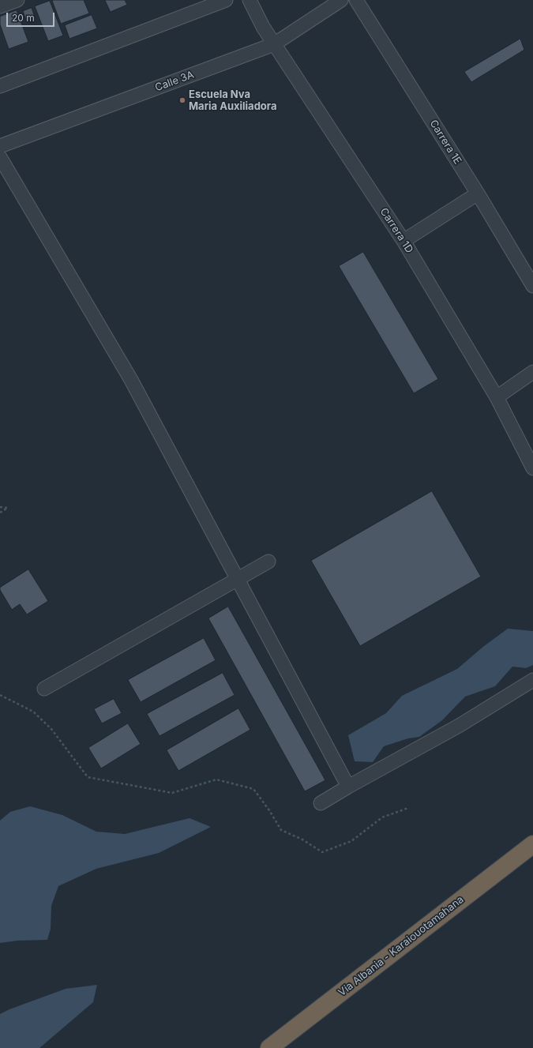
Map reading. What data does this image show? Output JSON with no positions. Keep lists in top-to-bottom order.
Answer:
{
  "streets": {
    "highway": ["Vía Albania - Karaiouotamahana"],
    "street": ["Calle 3A", "Carrera 1E", "Carrera 1D"]
  },
  "crossings": [
    ["Calle 3A", "Carrera 1D"]
  ],
  "places": ["Escuela Nva Maria Auxiliadora"],
  "scale_bar": "20 m"
}
